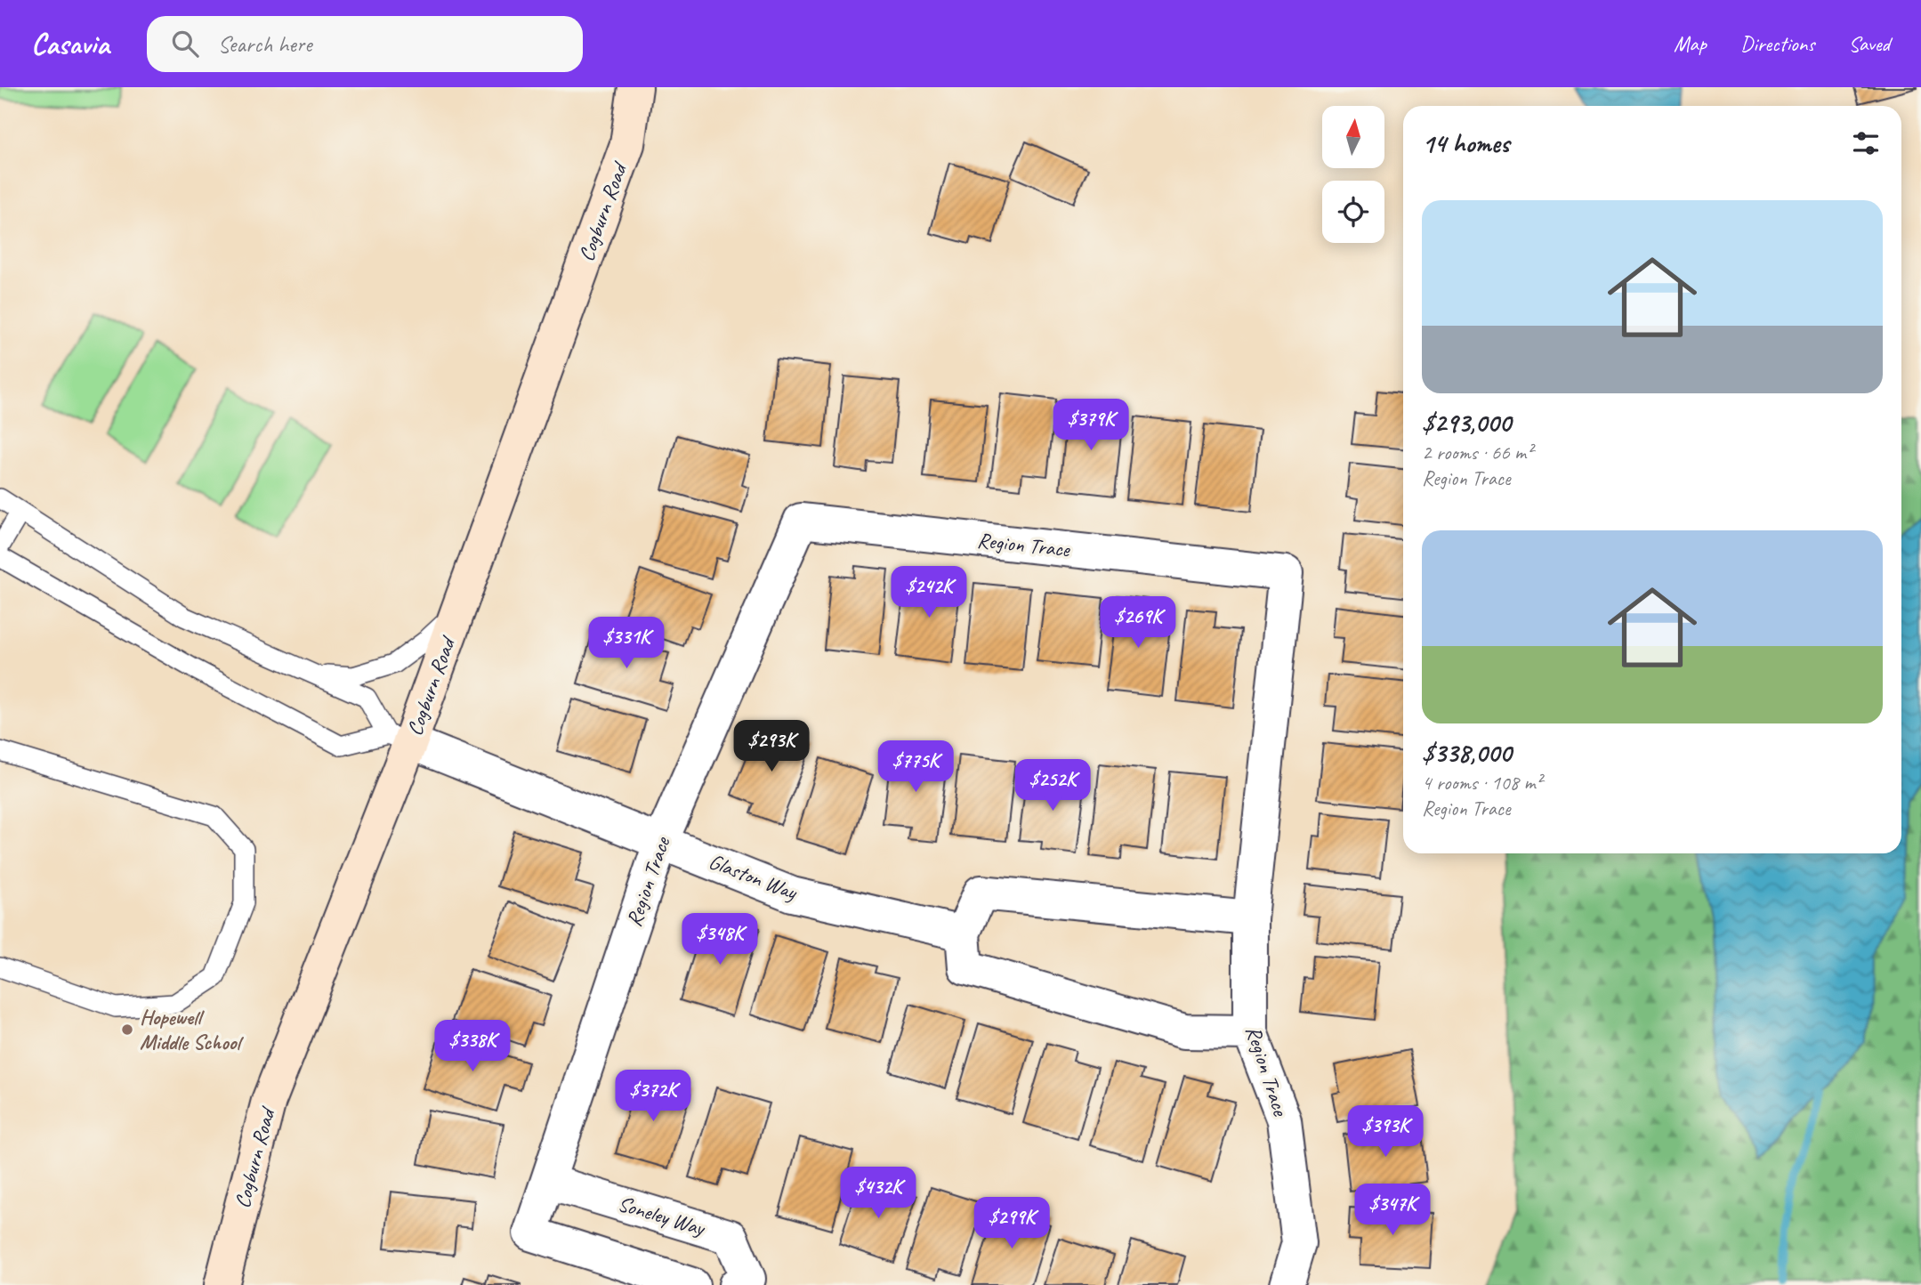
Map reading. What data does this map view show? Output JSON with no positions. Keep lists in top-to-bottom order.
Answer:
{
  "streets": {
    "street": [
      "Cogburn Road",
      "Region Trace",
      "Glaston Way",
      "Soneley Way"
    ]
  },
  "crossings": [
    ["Cogburn Road", "Glaston Way"],
    ["Region Trace", "Glaston Way"],
    ["Region Trace", "Soneley Way"]
  ],
  "places": ["Hopewell Middle School"],
  "north": "top",
  "page": {
    "header": "Casavia",
    "search": "Search here",
    "nav": ["Map", "Directions", "Saved"],
    "heading": "14 homes",
    "list": [
      {
        "name": "$293,000",
        "note": "2 rooms · 66 m² · Region Trace"
      },
      {
        "name": "$338,000",
        "note": "4 rooms · 108 m² · Region Trace"
      }
    ],
    "price": [
      "$379K",
      "$242K",
      "$269K",
      "$331K",
      "$293K",
      "$775K",
      "$252K",
      "$348K",
      "$338K",
      "$372K",
      "$393K",
      "$432K",
      "$347K",
      "$299K"
    ]
  }
}
